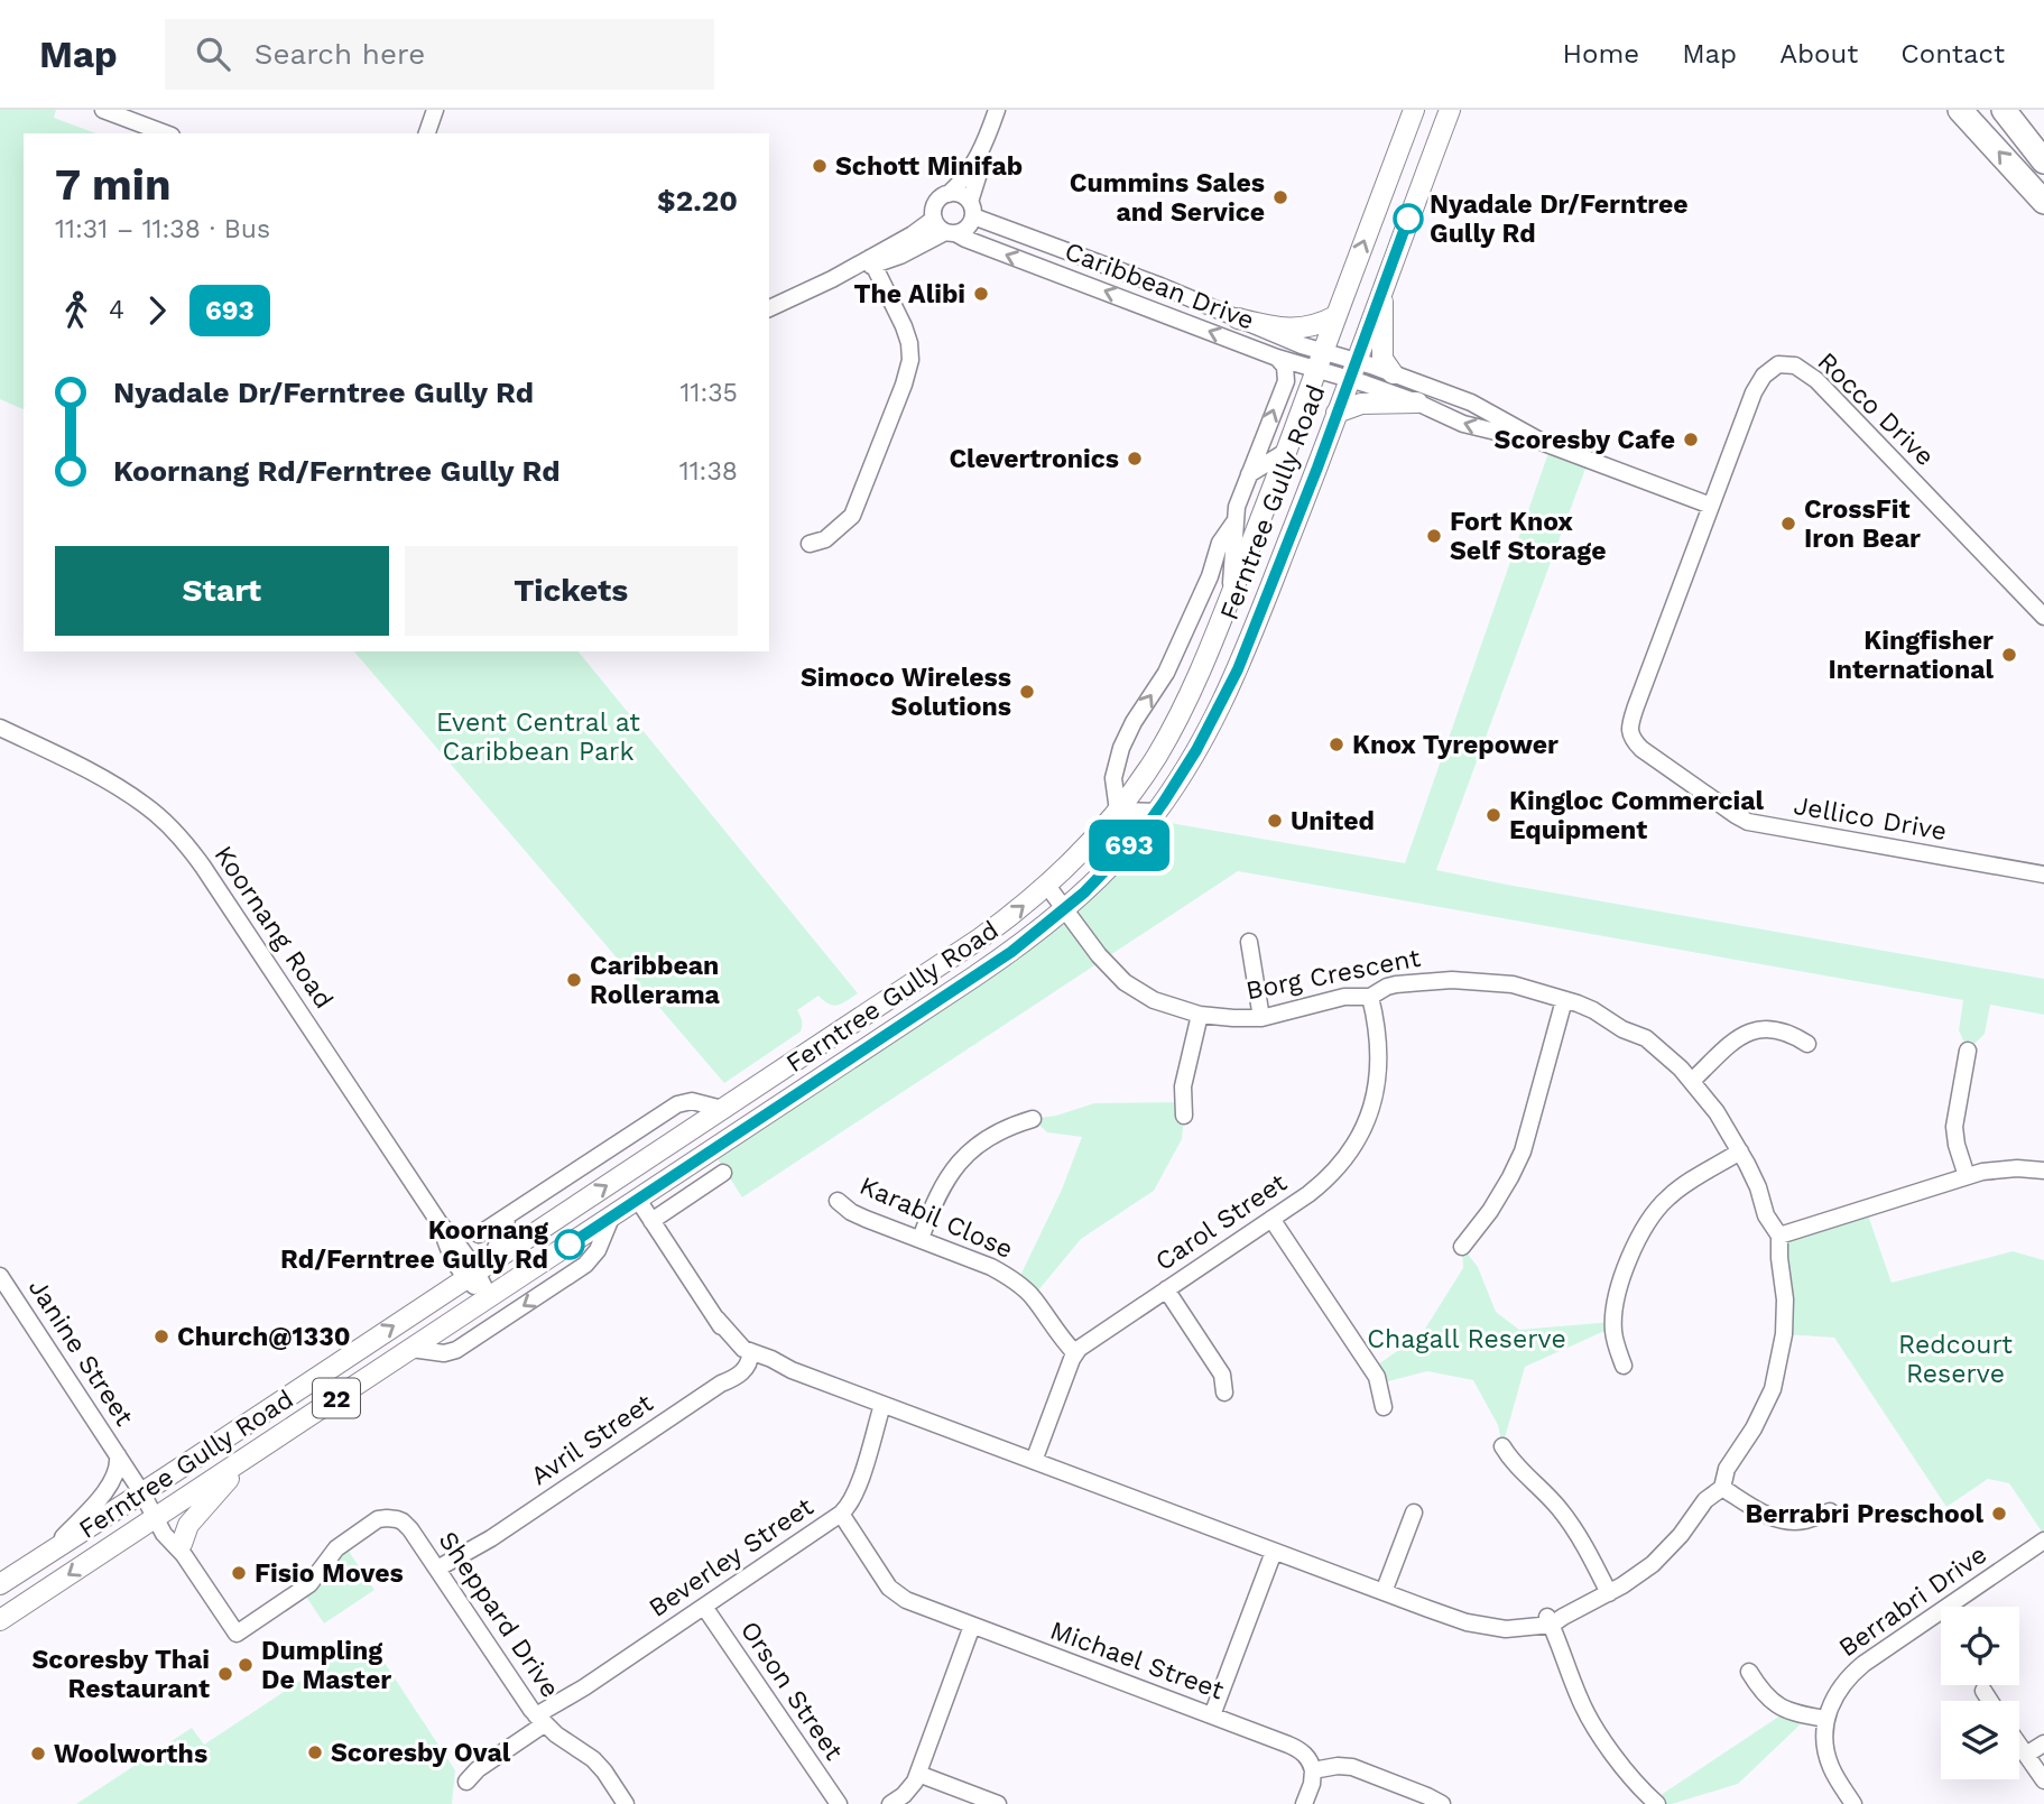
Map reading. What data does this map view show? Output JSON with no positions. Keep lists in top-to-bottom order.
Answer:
{
  "streets": {
    "main road": ["Ferntree Gully Road", "22"],
    "street": [
      "Caribbean Drive",
      "Rocco Drive",
      "Jellico Drive",
      "Koornang Road",
      "Borg Crescent",
      "Karabil Close",
      "Carol Street",
      "Janine Street",
      "Avril Street",
      "Beverley Street",
      "Berrabri Drive",
      "Sheppard Drive",
      "Michael Street",
      "Orson Street"
    ]
  },
  "crossings": [
    ["Caribbean Drive", "Ferntree Gully Road"],
    ["Rocco Drive", "Jellico Drive"],
    ["Ferntree Gully Road", "Koornang Road"],
    ["Ferntree Gully Road", "Borg Crescent"],
    ["Ferntree Gully Road", "Janine Street"],
    ["Borg Crescent", "Carol Street"],
    ["Borg Crescent", "Avril Street"],
    ["Borg Crescent", "Beverley Street"],
    ["Karabil Close", "Carol Street"],
    ["Janine Street", "Sheppard Drive"],
    ["Avril Street", "Sheppard Drive"],
    ["Beverley Street", "Sheppard Drive"],
    ["Beverley Street", "Michael Street"],
    ["Beverley Street", "Orson Street"]
  ],
  "parks": ["Event Central at Caribbean Park", "Chagall Reserve", "Redcourt Reserve"],
  "places": [
    "Schott Minifab",
    "Cummins Sales and Service",
    "Nyadale Dr/Ferntree Gully Rd",
    "The Alibi",
    "Scoresby Cafe",
    "Clevertronics",
    "CrossFit Iron Bear",
    "Fort Knox Self Storage",
    "Kingfisher International",
    "Simoco Wireless Solutions",
    "Knox Tyrepower",
    "Kingloc Commercial Equipment",
    "United",
    "Caribbean Rollerama",
    "Koornang Rd/Ferntree Gully Rd",
    "Church@1330",
    "Berrabri Preschool",
    "Fisio Moves",
    "Dumpling De Master",
    "Scoresby Thai Restaurant",
    "Scoresby Oval",
    "Woolworths"
  ],
  "lines": ["bus line 693"],
  "page": {
    "header": "Map",
    "search": "Search here",
    "nav": [
      "Home",
      "Map",
      "About",
      "Contact"
    ],
    "on_map": "693",
    "heading": ["7 min", "11:31 – 11:38 · Bus", "$2.20"],
    "legs": ["4", "693"],
    "list": [
      {
        "name": "Nyadale Dr/Ferntree Gully Rd",
        "value": "11:35"
      },
      {
        "name": "Koornang Rd/Ferntree Gully Rd",
        "value": "11:38"
      }
    ],
    "buttons": ["Start", "Tickets"]
  }
}
